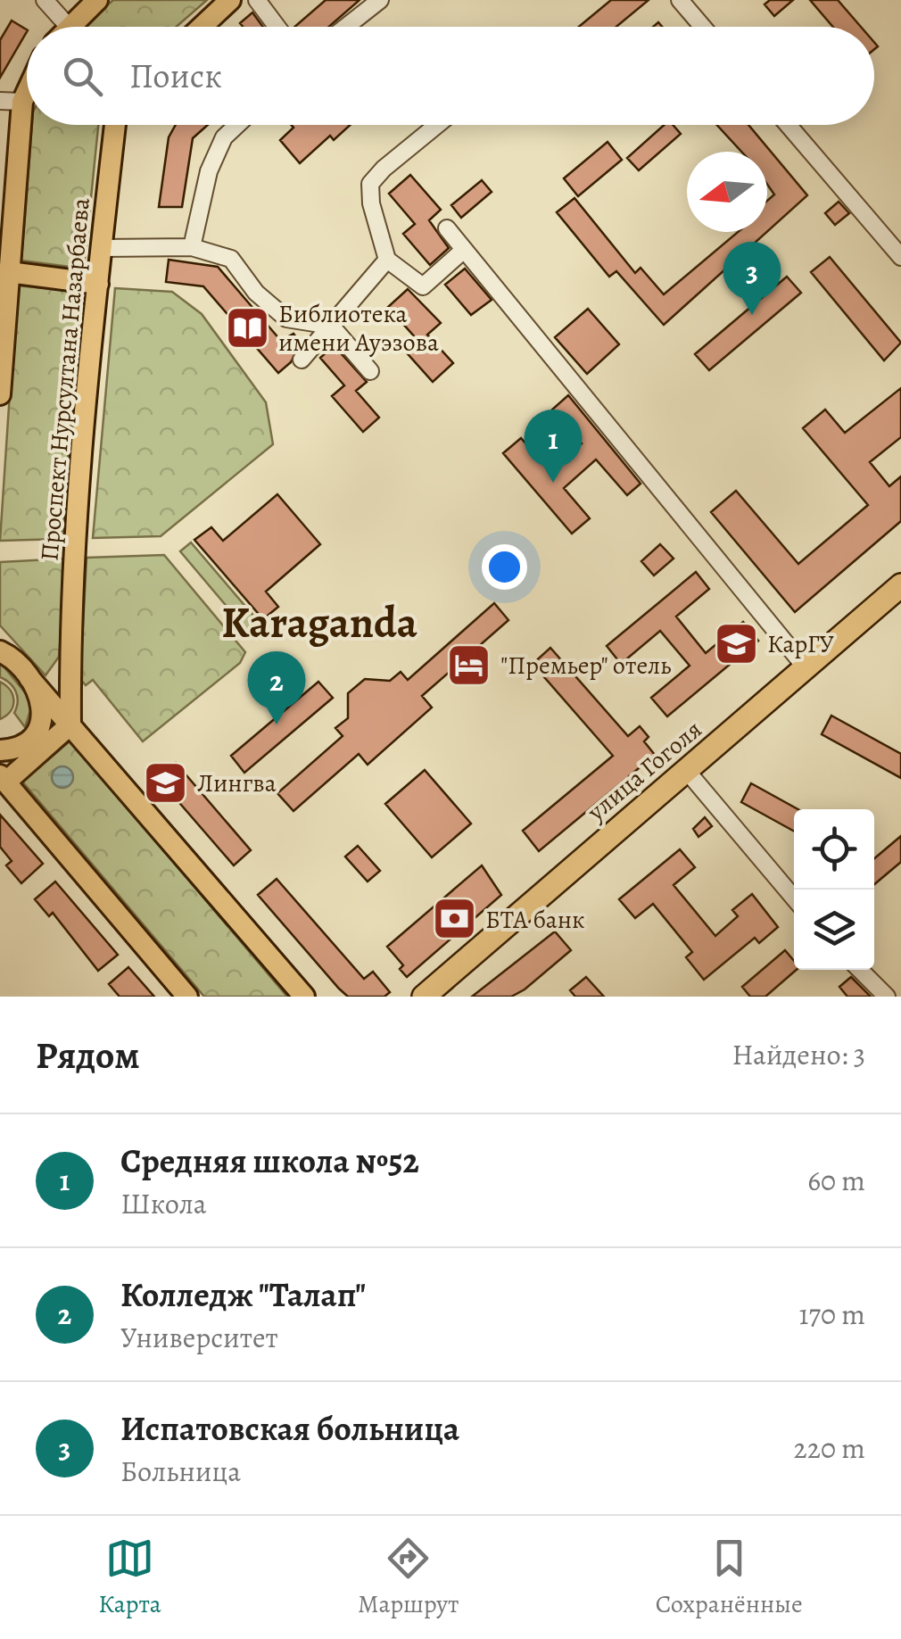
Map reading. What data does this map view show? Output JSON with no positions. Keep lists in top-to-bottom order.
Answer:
{
  "streets": {
    "highway": ["улица Гоголя"],
    "main road": ["Проспект Нурсултана Назарбаева"]
  },
  "districts": ["Karaganda"],
  "places": {
    "library": ["Библиотека имени Ауэзова"],
    "school or university": ["КарГУ", "Лингва"],
    "hotel": ["\"Премьер\" отель"],
    "bank": ["БТА банк"]
  },
  "north": "left",
  "page": {
    "search": "Поиск",
    "pins": ["3", "1", "2"],
    "heading": ["Рядом", "Найдено: 3"],
    "list": [
      {
        "mark": "1",
        "name": "Средняя школа №52",
        "note": "Школа",
        "value": "60 m"
      },
      {
        "mark": "2",
        "name": "Колледж \"Талап\"",
        "note": "Университет",
        "value": "170 m"
      },
      {
        "mark": "3",
        "name": "Испатовская больница",
        "note": "Больница",
        "value": "220 m"
      }
    ],
    "nav": ["Карта", "Маршрут", "Сохранённые"]
  }
}
